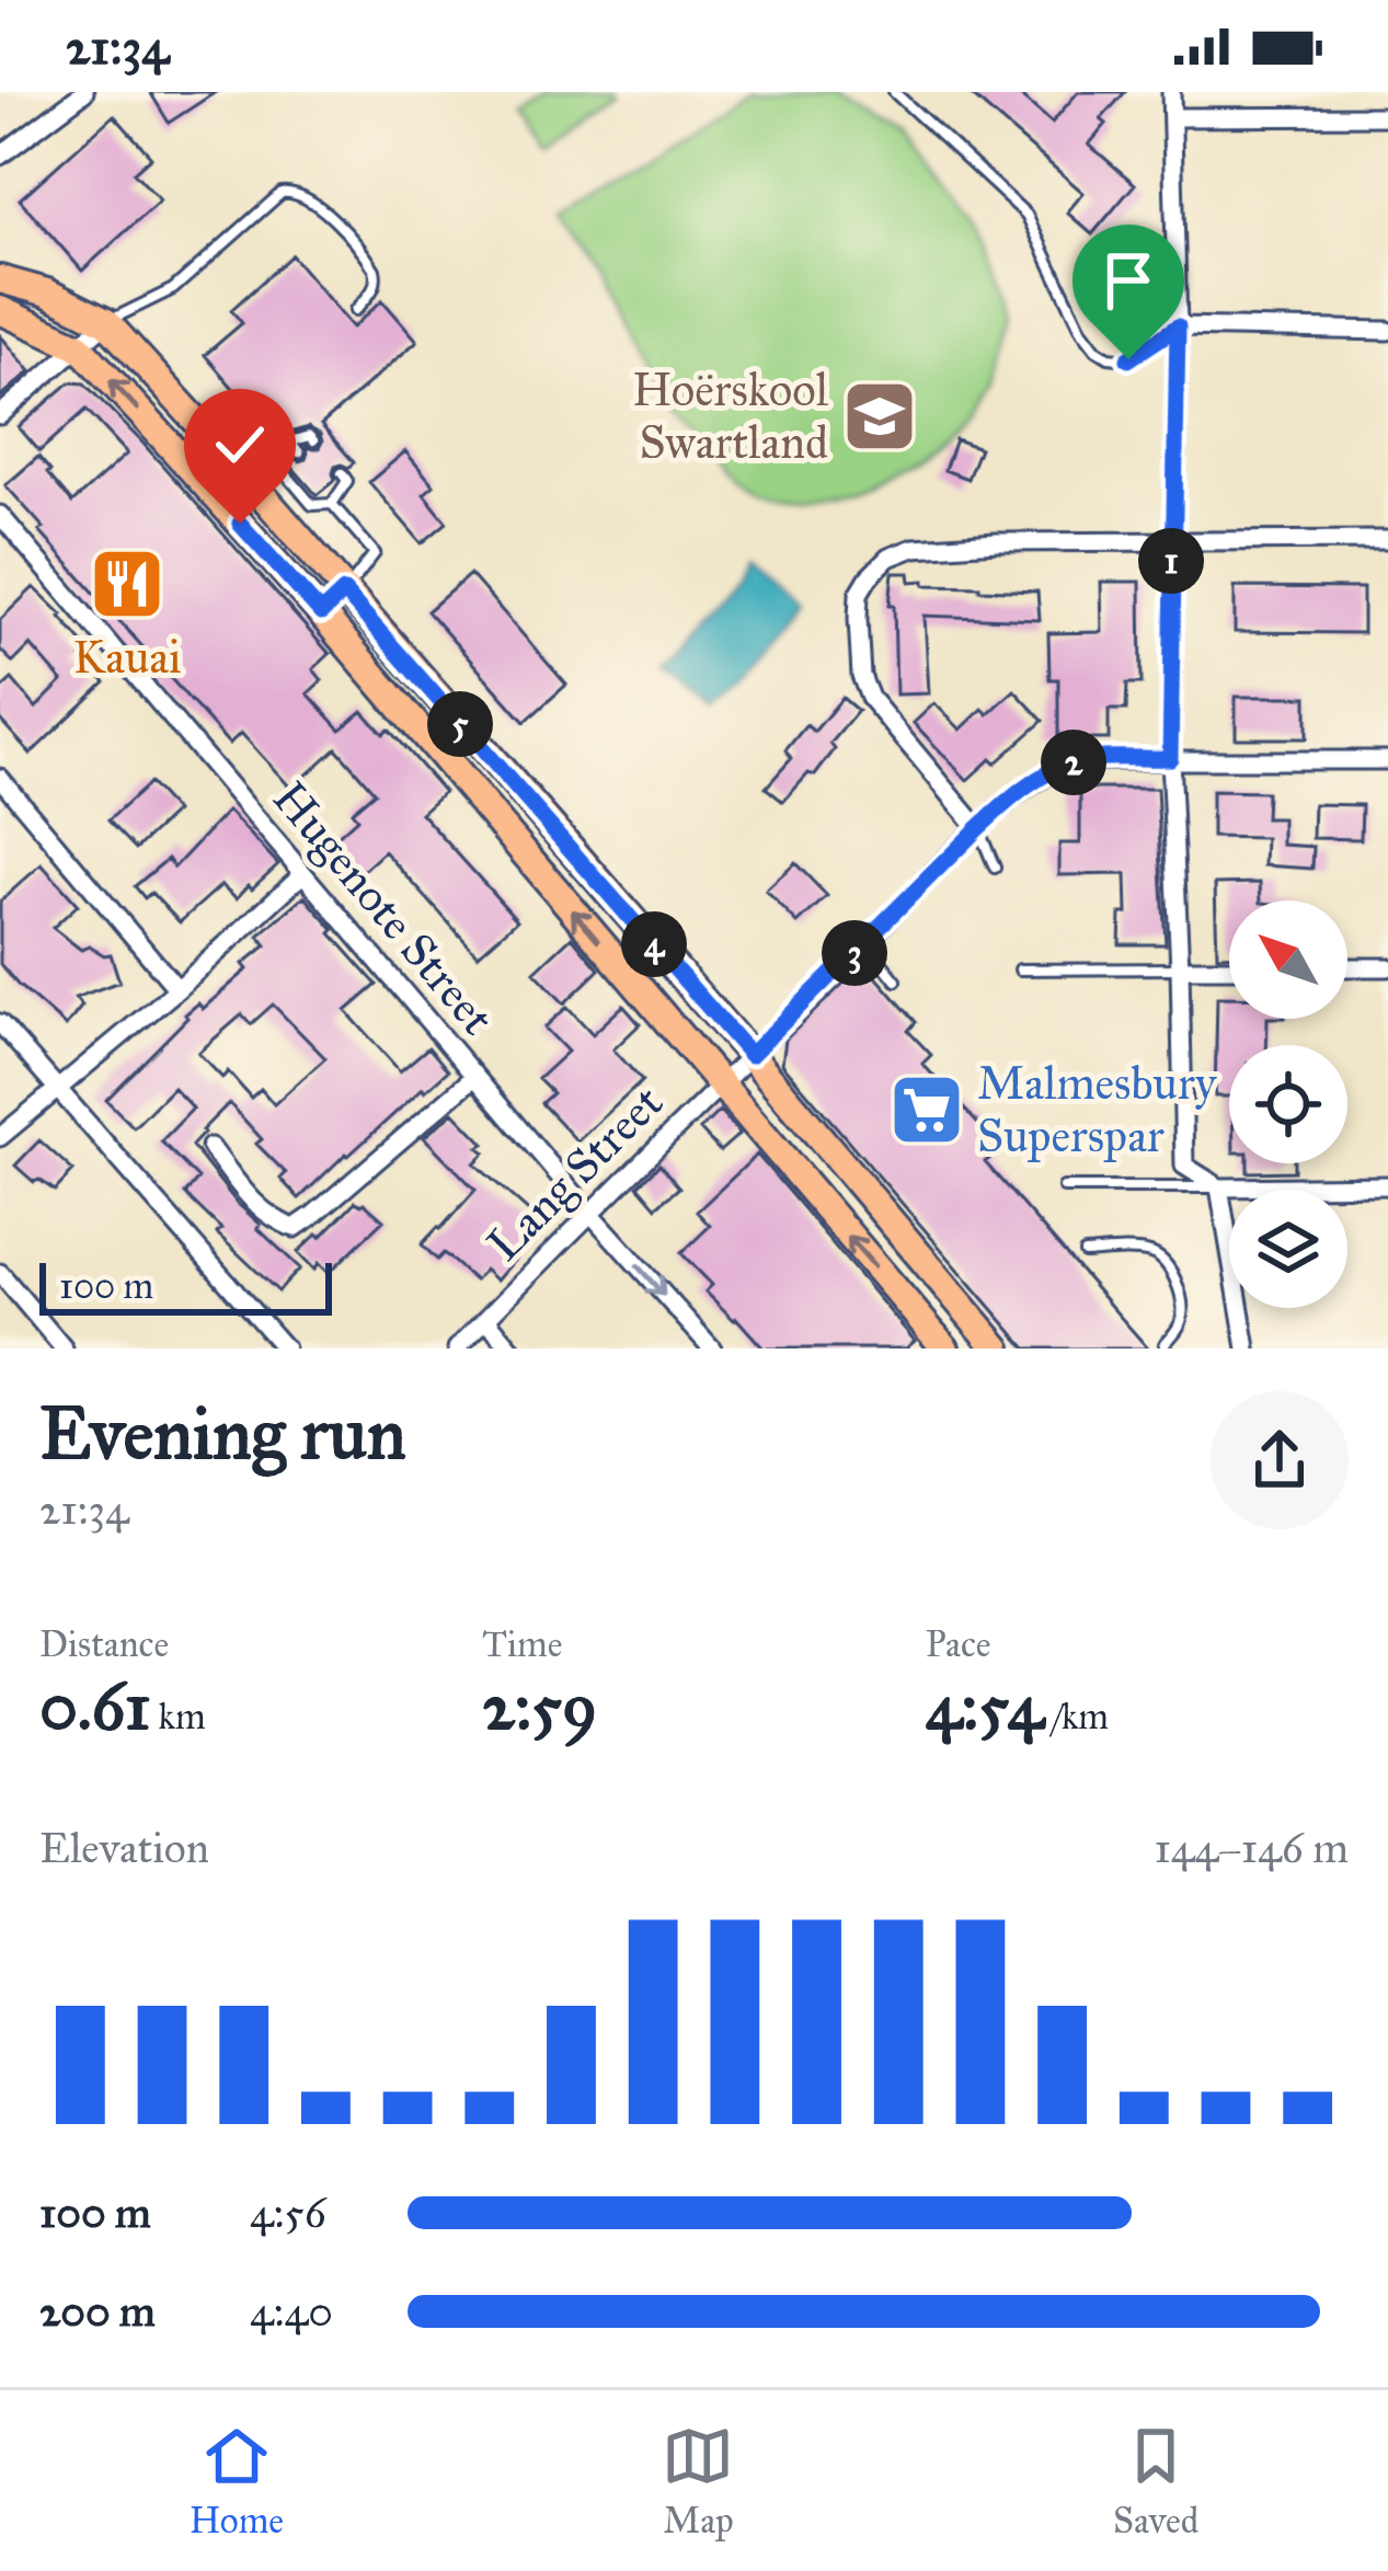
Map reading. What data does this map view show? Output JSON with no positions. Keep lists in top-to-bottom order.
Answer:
{
  "streets": {
    "street": ["Hugenote Street", "Lang Street"]
  },
  "crossings": [
    ["Hugenote Street", "Lang Street"]
  ],
  "places": {
    "school or university": ["Hoërskool Swartland"],
    "restaurant": ["Kauai"],
    "supermarket": ["Malmesbury Superspar"]
  },
  "scale_bar": "100 m",
  "north": "top left",
  "page": {
    "status": "21:34",
    "pins": [
      "1",
      "5",
      "2",
      "4",
      "3"
    ],
    "scale": "100 m",
    "heading": ["Evening run", "21:34"],
    "stats": [
      ["Distance", "0.61 km"],
      ["Time", "2:59"],
      ["Pace", "4:54 /km"]
    ],
    "chart": ["Elevation", "144–146 m"],
    "list": [
      {
        "name": "100 m",
        "note": "4:56"
      },
      {
        "name": "200 m",
        "note": "4:40"
      }
    ],
    "tabs": ["Home", "Map", "Saved"]
  }
}
